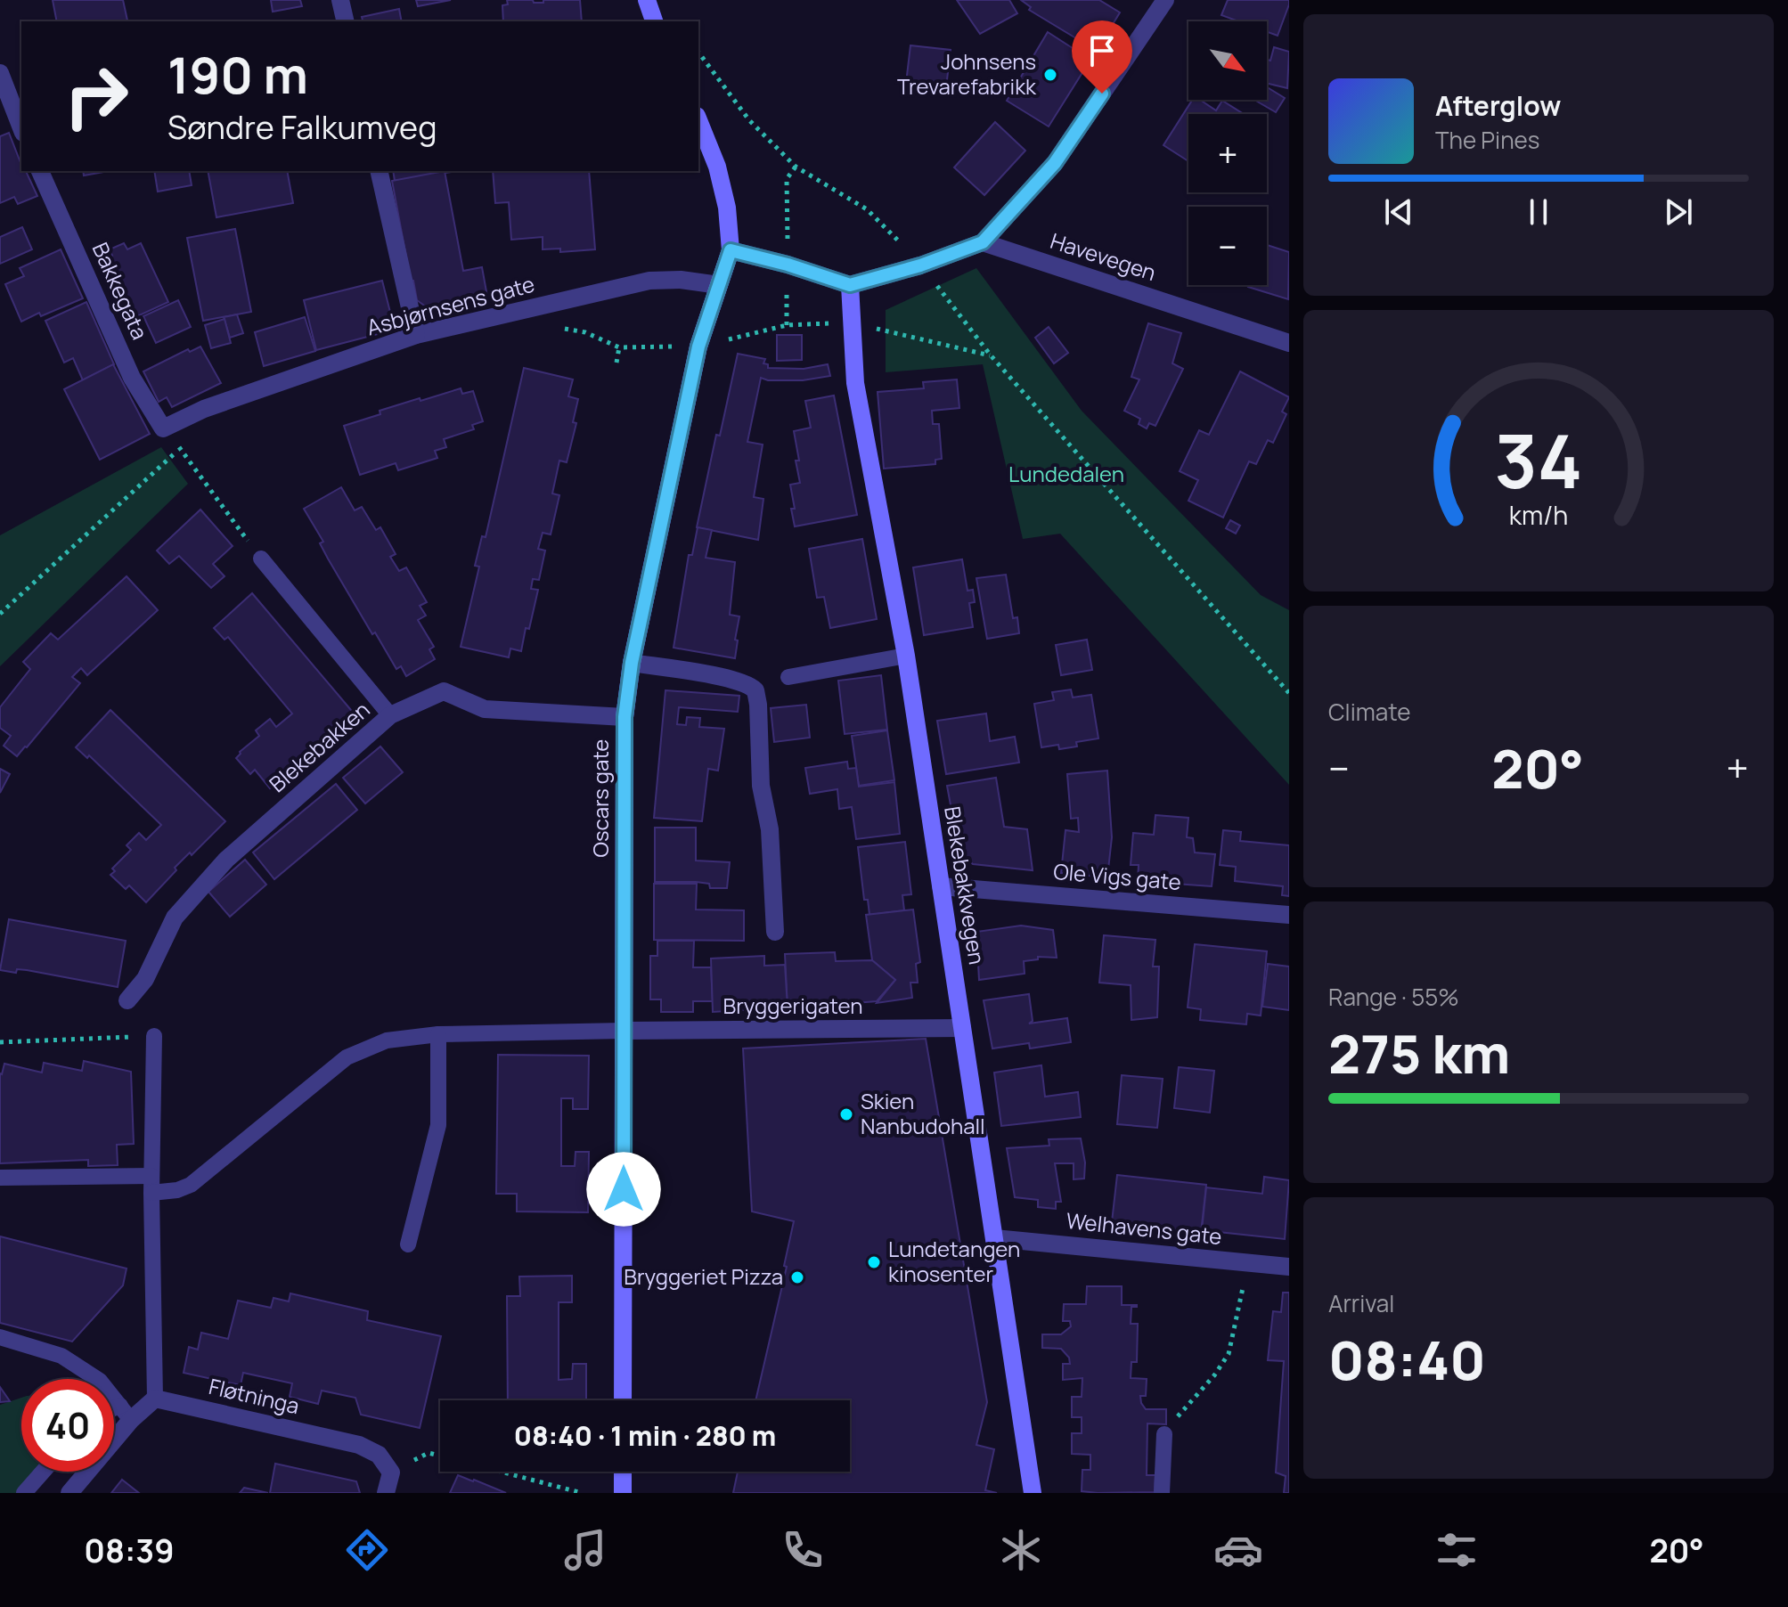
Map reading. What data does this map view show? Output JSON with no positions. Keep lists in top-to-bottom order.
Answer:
{
  "streets": {
    "street": [
      "Havevegen",
      "Bakkegata",
      "Asbjørnsens gate",
      "Blekebakken",
      "Oscars gate",
      "Ole Vigs gate",
      "Blekebakkvegen",
      "Bryggerigaten",
      "Welhavens gate",
      "Fløtninga"
    ]
  },
  "crossings": [
    ["Bakkegata", "Asbjørnsens gate"],
    ["Asbjørnsens gate", "Oscars gate"],
    ["Blekebakken", "Oscars gate"],
    ["Oscars gate", "Bryggerigaten"],
    ["Ole Vigs gate", "Blekebakkvegen"],
    ["Blekebakkvegen", "Bryggerigaten"],
    ["Blekebakkvegen", "Welhavens gate"]
  ],
  "parks": ["Lundedalen"],
  "places": [
    "Johnsens Trevarefabrikk",
    "Skien Nanbudohall",
    "Lundetangen kinosenter",
    "Bryggeriet Pizza"
  ],
  "north": "bottom right",
  "page": {
    "map_buttons": ["+", "−"],
    "turn": ["190 m", "Søndre Falkumveg"],
    "song": ["Afterglow", "The Pines"],
    "tile": [
      "Climate",
      ["Range · 55%", "275 km"],
      ["Arrival", "08:40"]
    ],
    "heat": ["−", "20°", "+"],
    "limit": "40",
    "trip": "08:40 · 1 min · 280 m",
    "tabs": ["08:39", "20°"],
    "gauge": ["34", "km/h"]
  }
}
